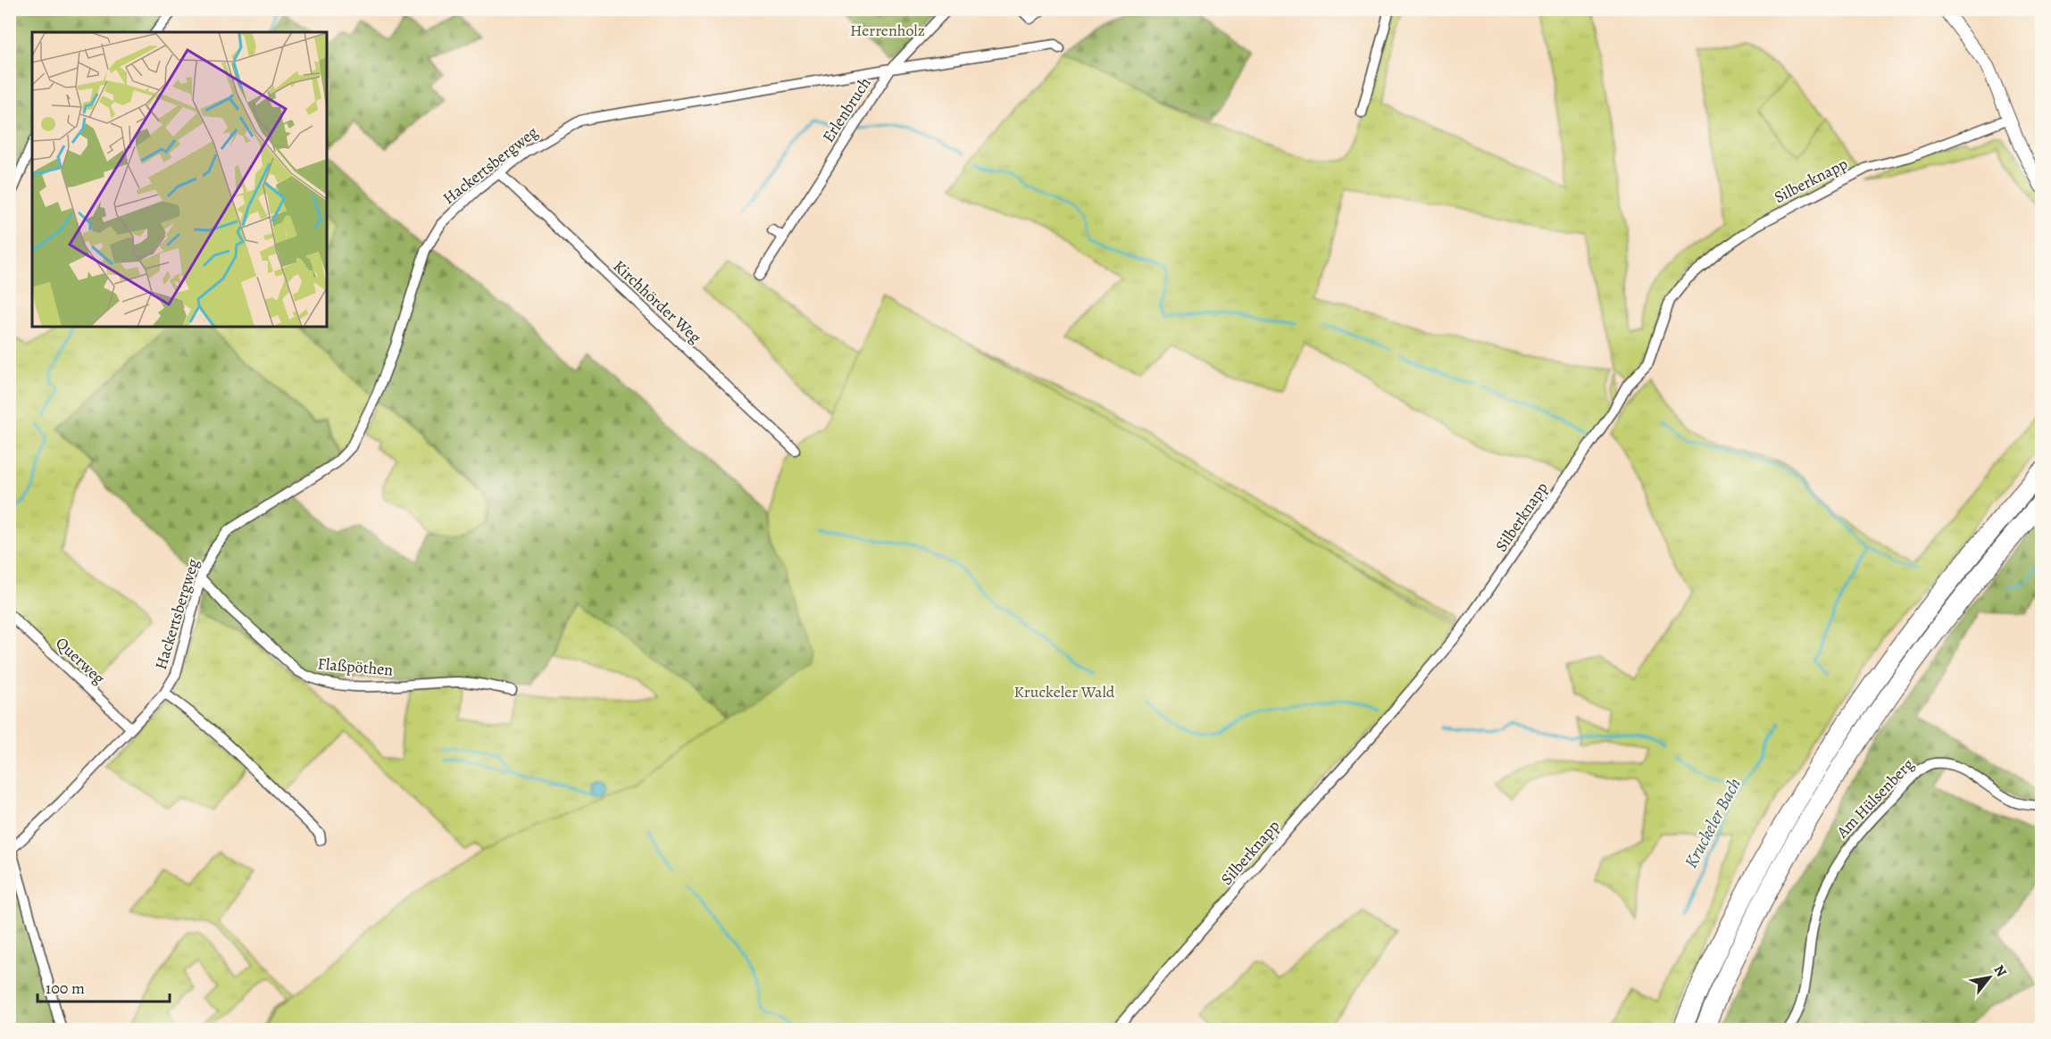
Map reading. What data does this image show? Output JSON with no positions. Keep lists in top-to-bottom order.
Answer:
{
  "streets": {
    "street": [
      "Erlenbruch",
      "Hackertsbergweg",
      "Silberknapp",
      "Kirchhörder Weg",
      "Querweg",
      "Flaßpöthen",
      "Am Hülsenberg"
    ]
  },
  "crossings": [
    ["Erlenbruch", "Hackertsbergweg"],
    ["Hackertsbergweg", "Kirchhörder Weg"],
    ["Hackertsbergweg", "Querweg"],
    ["Hackertsbergweg", "Flaßpöthen"]
  ],
  "water": ["Kruckeler Bach"],
  "parks": ["Herrenholz", "Kruckeler Wald"],
  "scale_bar": "100 m",
  "north": "top right"
}
